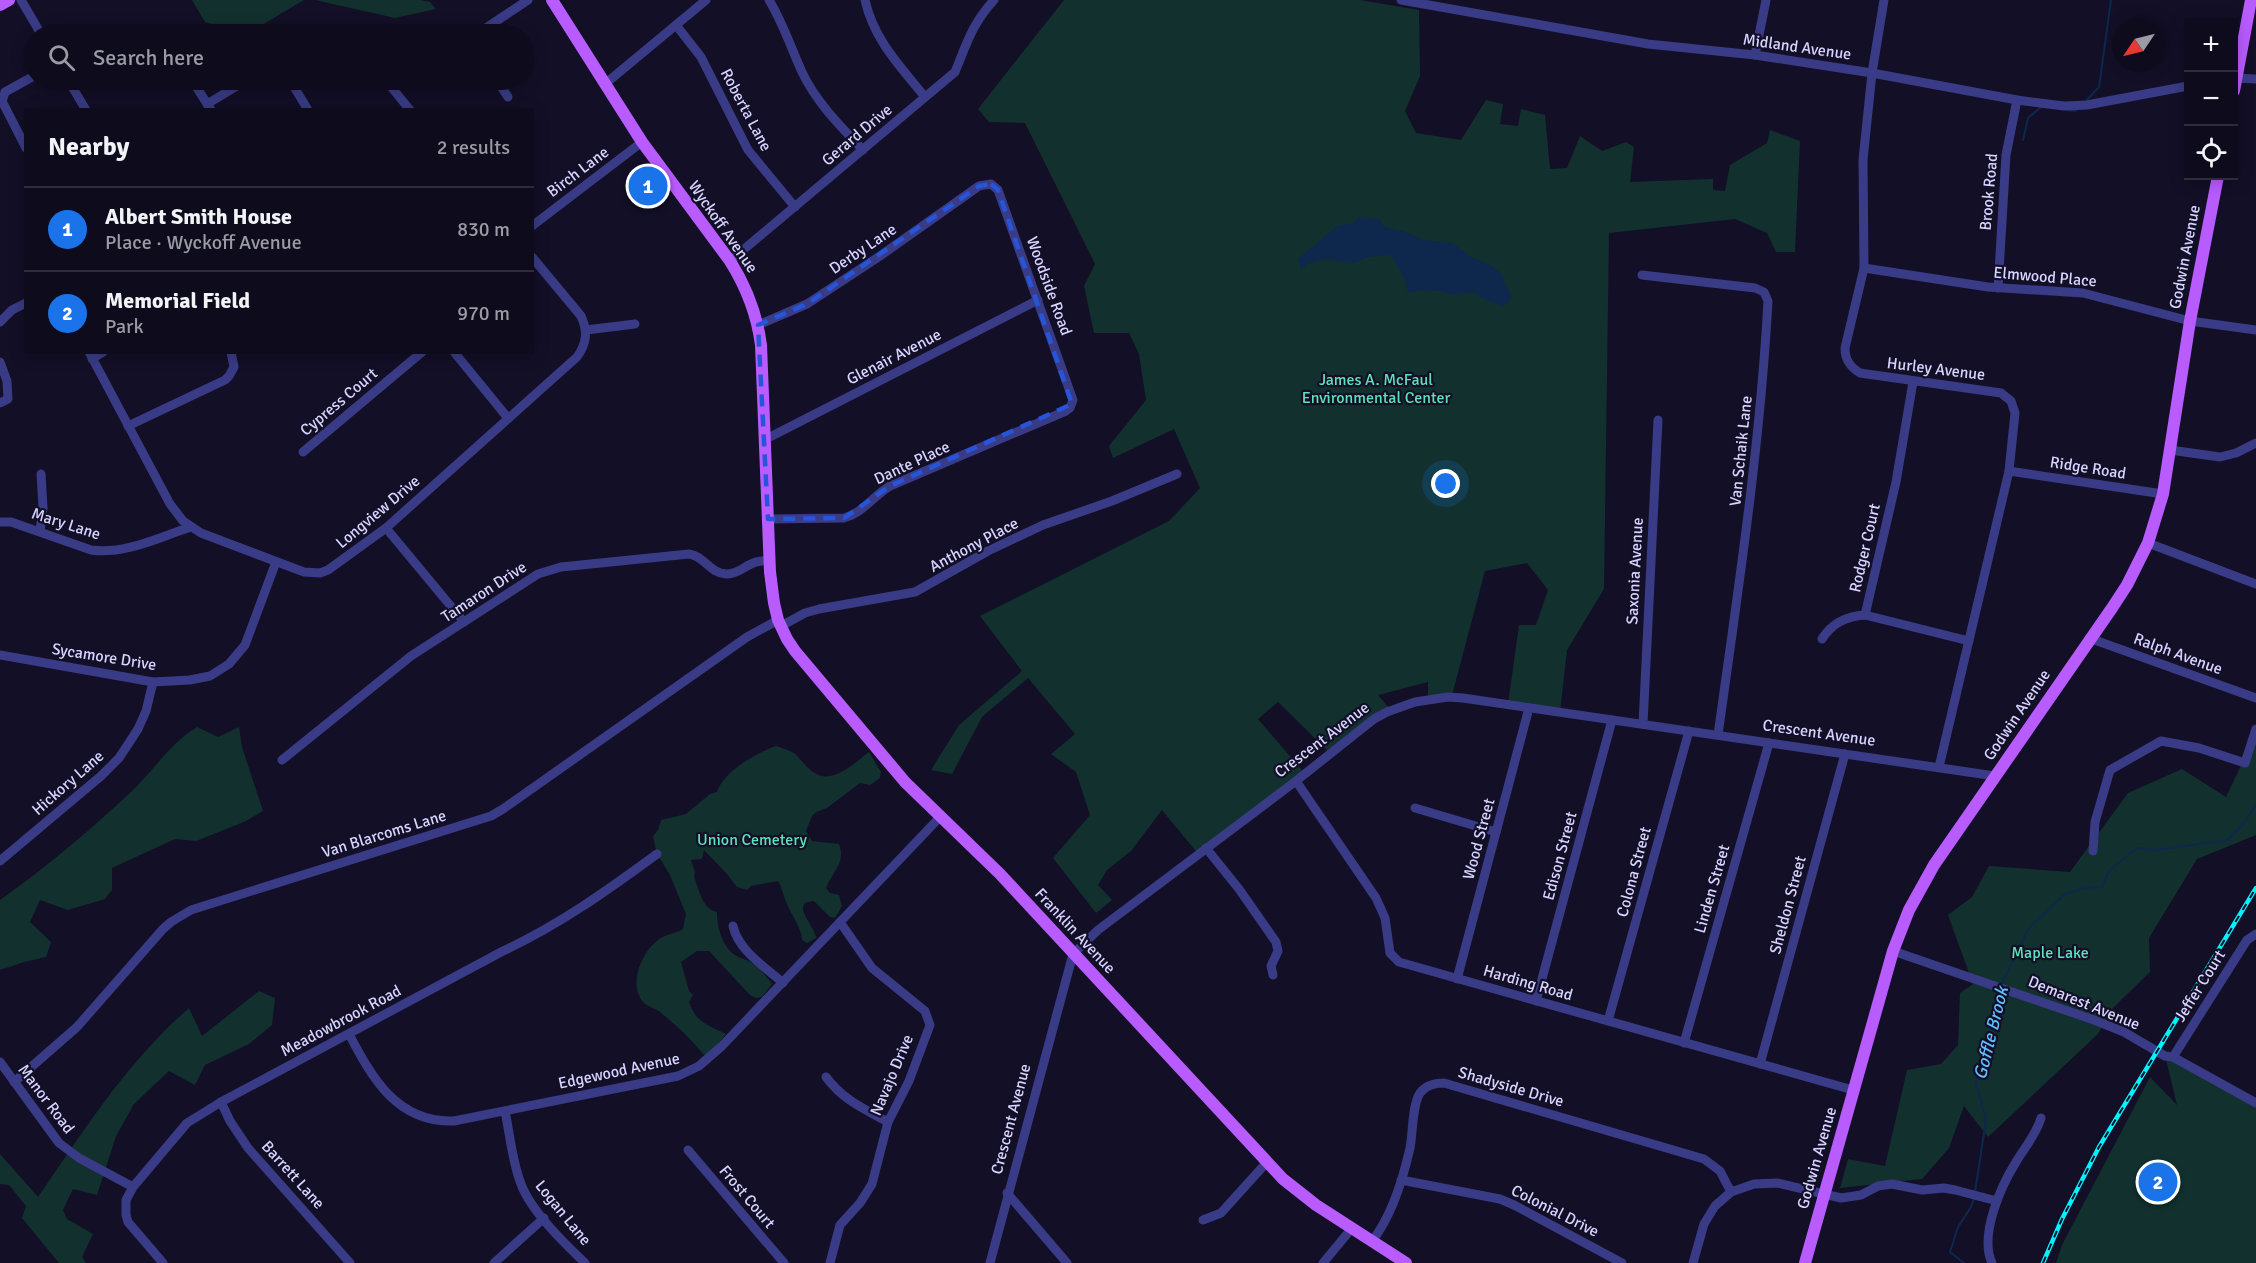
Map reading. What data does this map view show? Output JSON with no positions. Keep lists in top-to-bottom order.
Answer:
{
  "streets": {
    "main road": ["Wyckoff Avenue", "Godwin Avenue", "Franklin Avenue"],
    "street": [
      "Midland Avenue",
      "Roberta Lane",
      "Gerard Drive",
      "Birch Lane",
      "Brook Road",
      "Derby Lane",
      "Elmwood Place",
      "Woodside Road",
      "Glenair Avenue",
      "Hurley Avenue",
      "Cypress Court",
      "Van Schaik Lane",
      "Dante Place",
      "Ridge Road",
      "Longview Drive",
      "Mary Lane",
      "Anthony Place",
      "Rodger Court",
      "Saxonia Avenue",
      "Tamaron Drive",
      "Ralph Avenue",
      "Sycamore Drive",
      "Crescent Avenue",
      "Hickory Lane",
      "Van Blarcoms Lane",
      "Wood Street",
      "Edison Street",
      "Colona Street",
      "Linden Street",
      "Sheldon Street",
      "Harding Road",
      "Jeffer Court",
      "Demarest Avenue",
      "Meadowbrook Road",
      "Edgewood Avenue",
      "Navajo Drive",
      "Shadyside Drive",
      "Manor Road",
      "Barrett Lane",
      "Frost Court",
      "Colonial Drive",
      "Logan Lane"
    ]
  },
  "crossings": [
    ["Midland Avenue", "Brook Road"],
    ["Midland Avenue", "Hurley Avenue"],
    ["Roberta Lane", "Gerard Drive"],
    ["Gerard Drive", "Wyckoff Avenue"],
    ["Birch Lane", "Wyckoff Avenue"],
    ["Brook Road", "Elmwood Place"],
    ["Wyckoff Avenue", "Derby Lane"],
    ["Wyckoff Avenue", "Glenair Avenue"],
    ["Wyckoff Avenue", "Dante Place"],
    ["Wyckoff Avenue", "Tamaron Drive"],
    ["Wyckoff Avenue", "Franklin Avenue"],
    ["Derby Lane", "Woodside Road"],
    ["Godwin Avenue", "Elmwood Place"],
    ["Godwin Avenue", "Ridge Road"],
    ["Godwin Avenue", "Ralph Avenue"],
    ["Godwin Avenue", "Crescent Avenue"],
    ["Godwin Avenue", "Harding Road"],
    ["Godwin Avenue", "Demarest Avenue"],
    ["Elmwood Place", "Hurley Avenue"],
    ["Woodside Road", "Glenair Avenue"],
    ["Woodside Road", "Dante Place"],
    ["Hurley Avenue", "Ridge Road"],
    ["Hurley Avenue", "Rodger Court"],
    ["Hurley Avenue", "Crescent Avenue"],
    ["Van Schaik Lane", "Crescent Avenue"],
    ["Longview Drive", "Mary Lane"],
    ["Longview Drive", "Sycamore Drive"],
    ["Anthony Place", "Van Blarcoms Lane"],
    ["Anthony Place", "Franklin Avenue"],
    ["Saxonia Avenue", "Crescent Avenue"],
    ["Sycamore Drive", "Hickory Lane"],
    ["Crescent Avenue", "Wood Street"],
    ["Crescent Avenue", "Edison Street"],
    ["Crescent Avenue", "Colona Street"],
    ["Crescent Avenue", "Linden Street"],
    ["Crescent Avenue", "Sheldon Street"],
    ["Crescent Avenue", "Franklin Avenue"],
    ["Crescent Avenue", "Harding Road"],
    ["Van Blarcoms Lane", "Franklin Avenue"],
    ["Van Blarcoms Lane", "Manor Road"],
    ["Wood Street", "Harding Road"],
    ["Edison Street", "Harding Road"],
    ["Colona Street", "Harding Road"],
    ["Linden Street", "Harding Road"],
    ["Sheldon Street", "Harding Road"],
    ["Franklin Avenue", "Edgewood Avenue"],
    ["Franklin Avenue", "Shadyside Drive"],
    ["Jeffer Court", "Demarest Avenue"],
    ["Meadowbrook Road", "Edgewood Avenue"],
    ["Meadowbrook Road", "Manor Road"],
    ["Meadowbrook Road", "Barrett Lane"],
    ["Edgewood Avenue", "Navajo Drive"],
    ["Edgewood Avenue", "Logan Lane"],
    ["Shadyside Drive", "Colonial Drive"]
  ],
  "water": ["Goffle Brook"],
  "parks": ["James A. McFaul Environmental Center", "Union Cemetery", "Maple Lake"],
  "north": "bottom left",
  "page": {
    "map_buttons": ["+", "−"],
    "search": "Search here",
    "heading": ["Nearby", "2 results"],
    "pins": ["1", "2"],
    "list": [
      {
        "mark": "1",
        "name": "Albert Smith House",
        "note": "Place · Wyckoff Avenue",
        "value": "830 m"
      },
      {
        "mark": "2",
        "name": "Memorial Field",
        "note": "Park",
        "value": "970 m"
      }
    ]
  }
}
